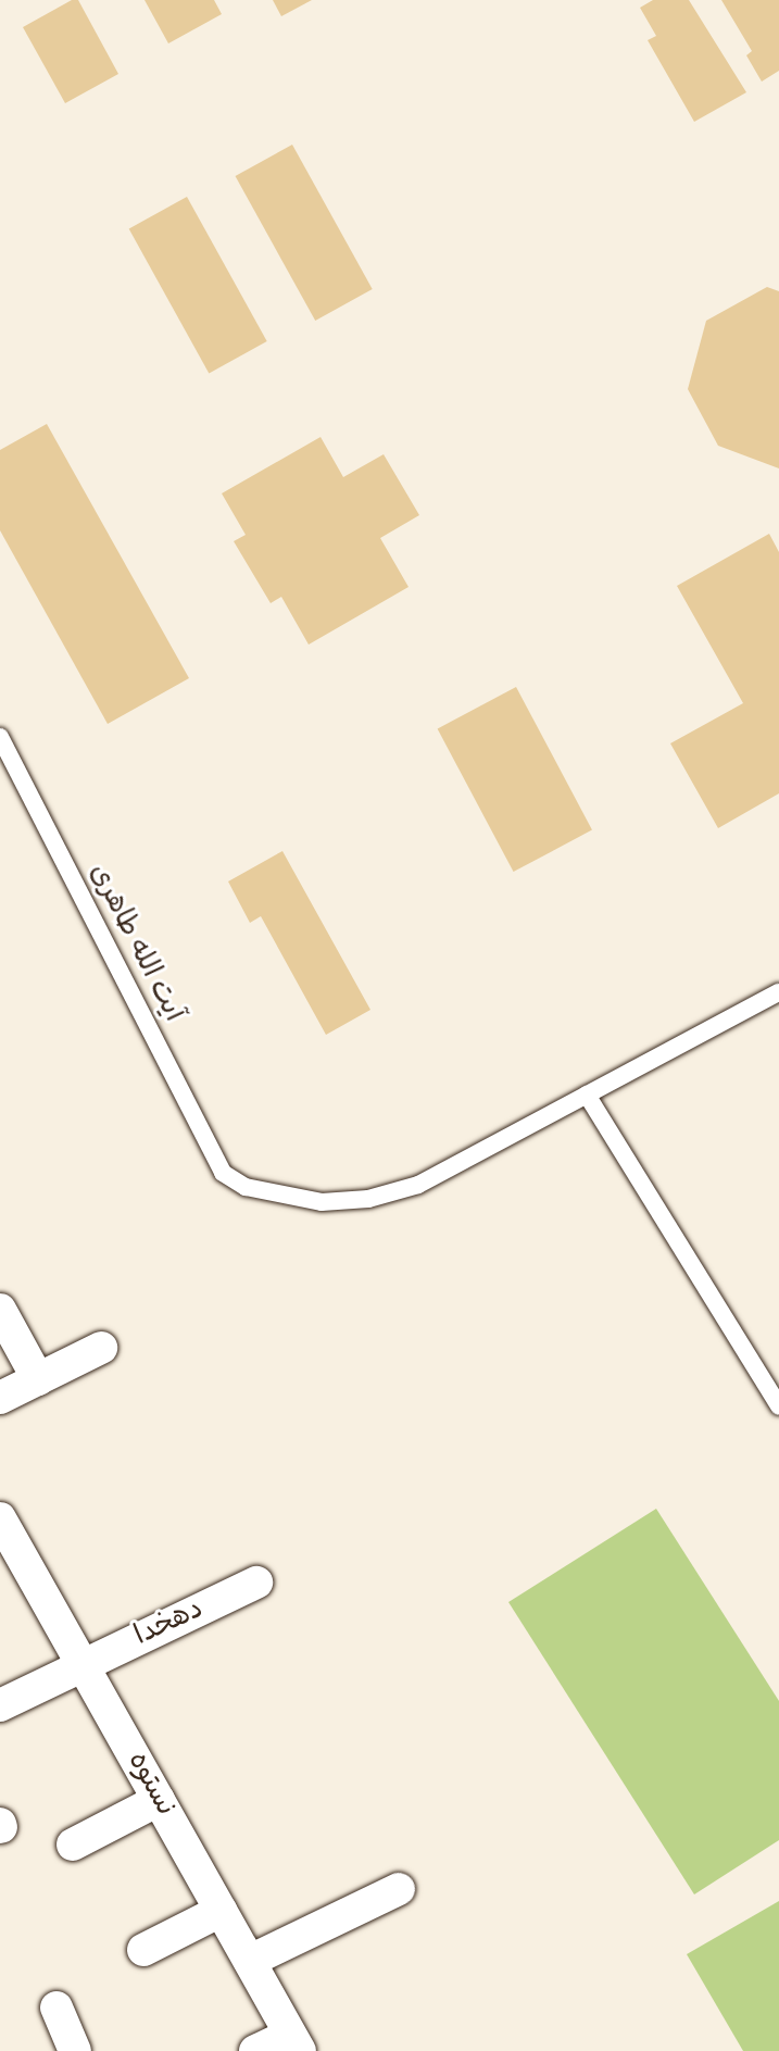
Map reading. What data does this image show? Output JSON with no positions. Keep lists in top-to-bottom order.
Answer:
{
  "streets": {
    "street": ["دهخدا", "نستوه"],
    "lane": ["آیت الله طاهری"]
  },
  "crossings": [
    ["دهخدا", "نستوه"]
  ]
}
